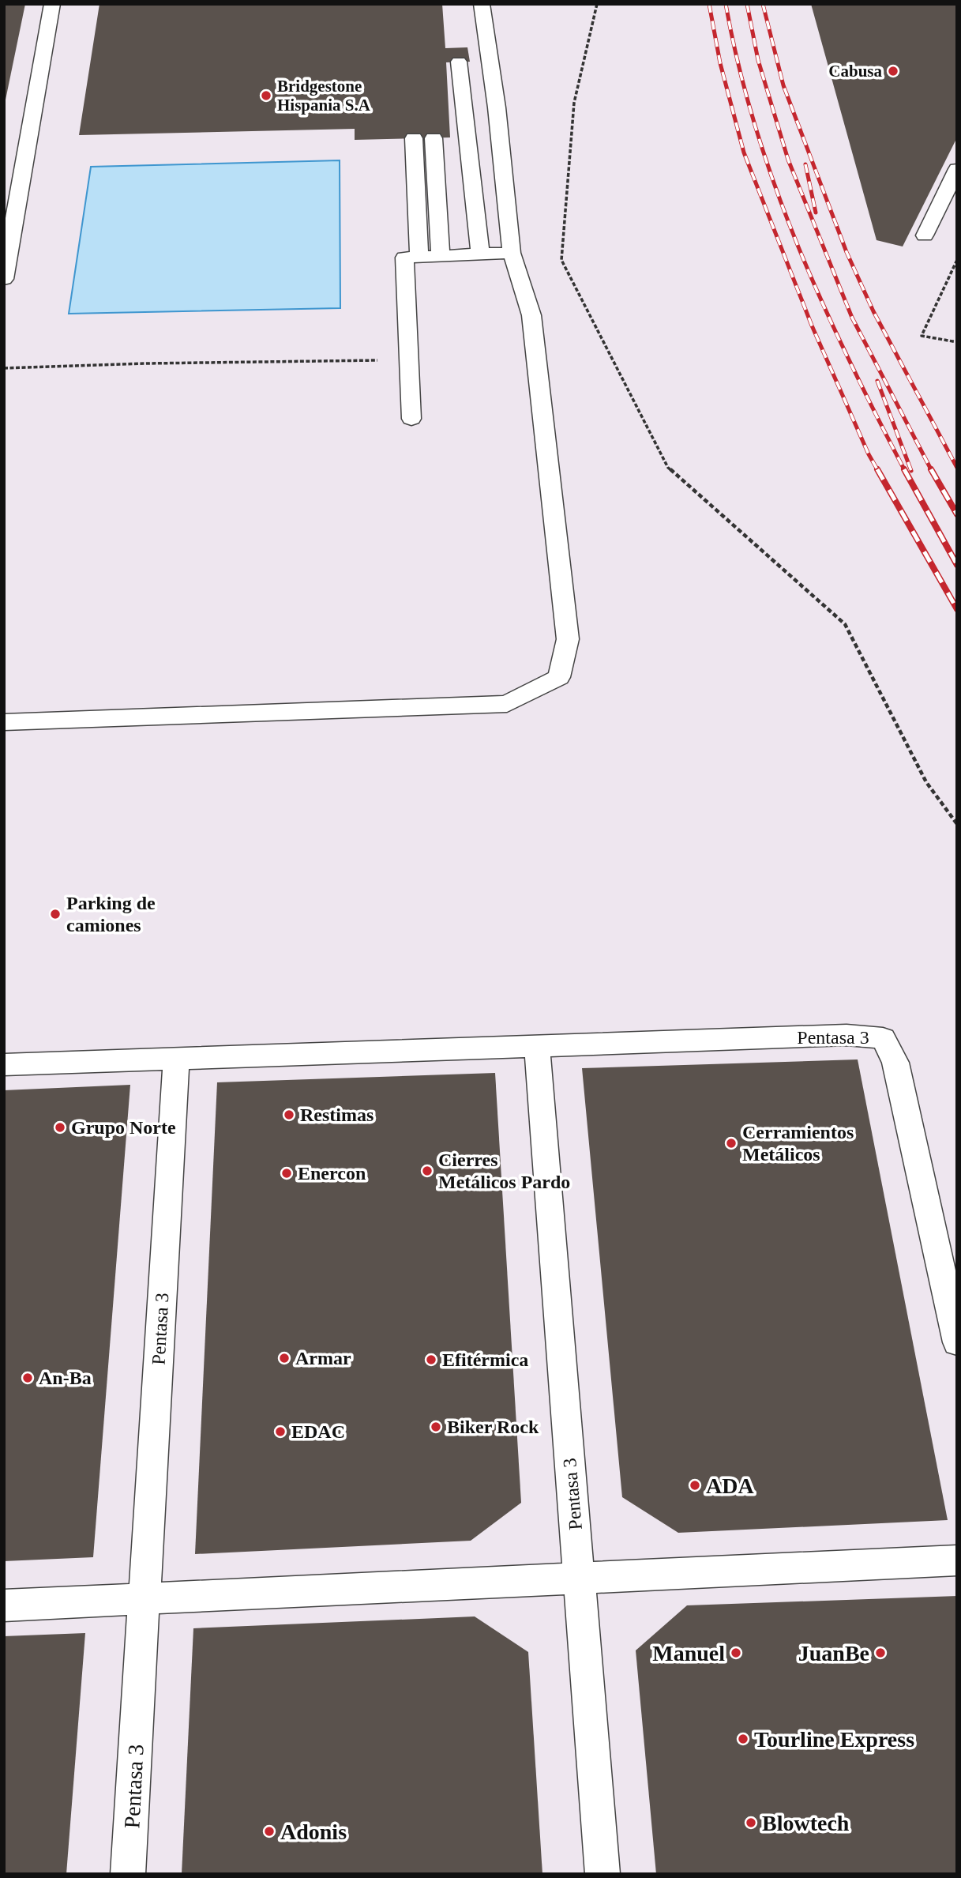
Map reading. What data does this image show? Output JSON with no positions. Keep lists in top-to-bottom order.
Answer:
{
  "streets": {
    "lane": ["Pentasa 3"]
  },
  "places": [
    "Cabusa",
    "Bridgestone Hispania S.A",
    "Parking de camiones",
    "Restimas",
    "Grupo Norte",
    "Cerramientos Metálicos",
    "Cierres Metálicos Pardo",
    "Enercon",
    "Armar",
    "Efitérmica",
    "An-Ba",
    "Biker Rock",
    "EDAC",
    "ADA",
    "Manuel",
    "JuanBe",
    "Tourline Express",
    "Blowtech",
    "Adonis"
  ]
}
